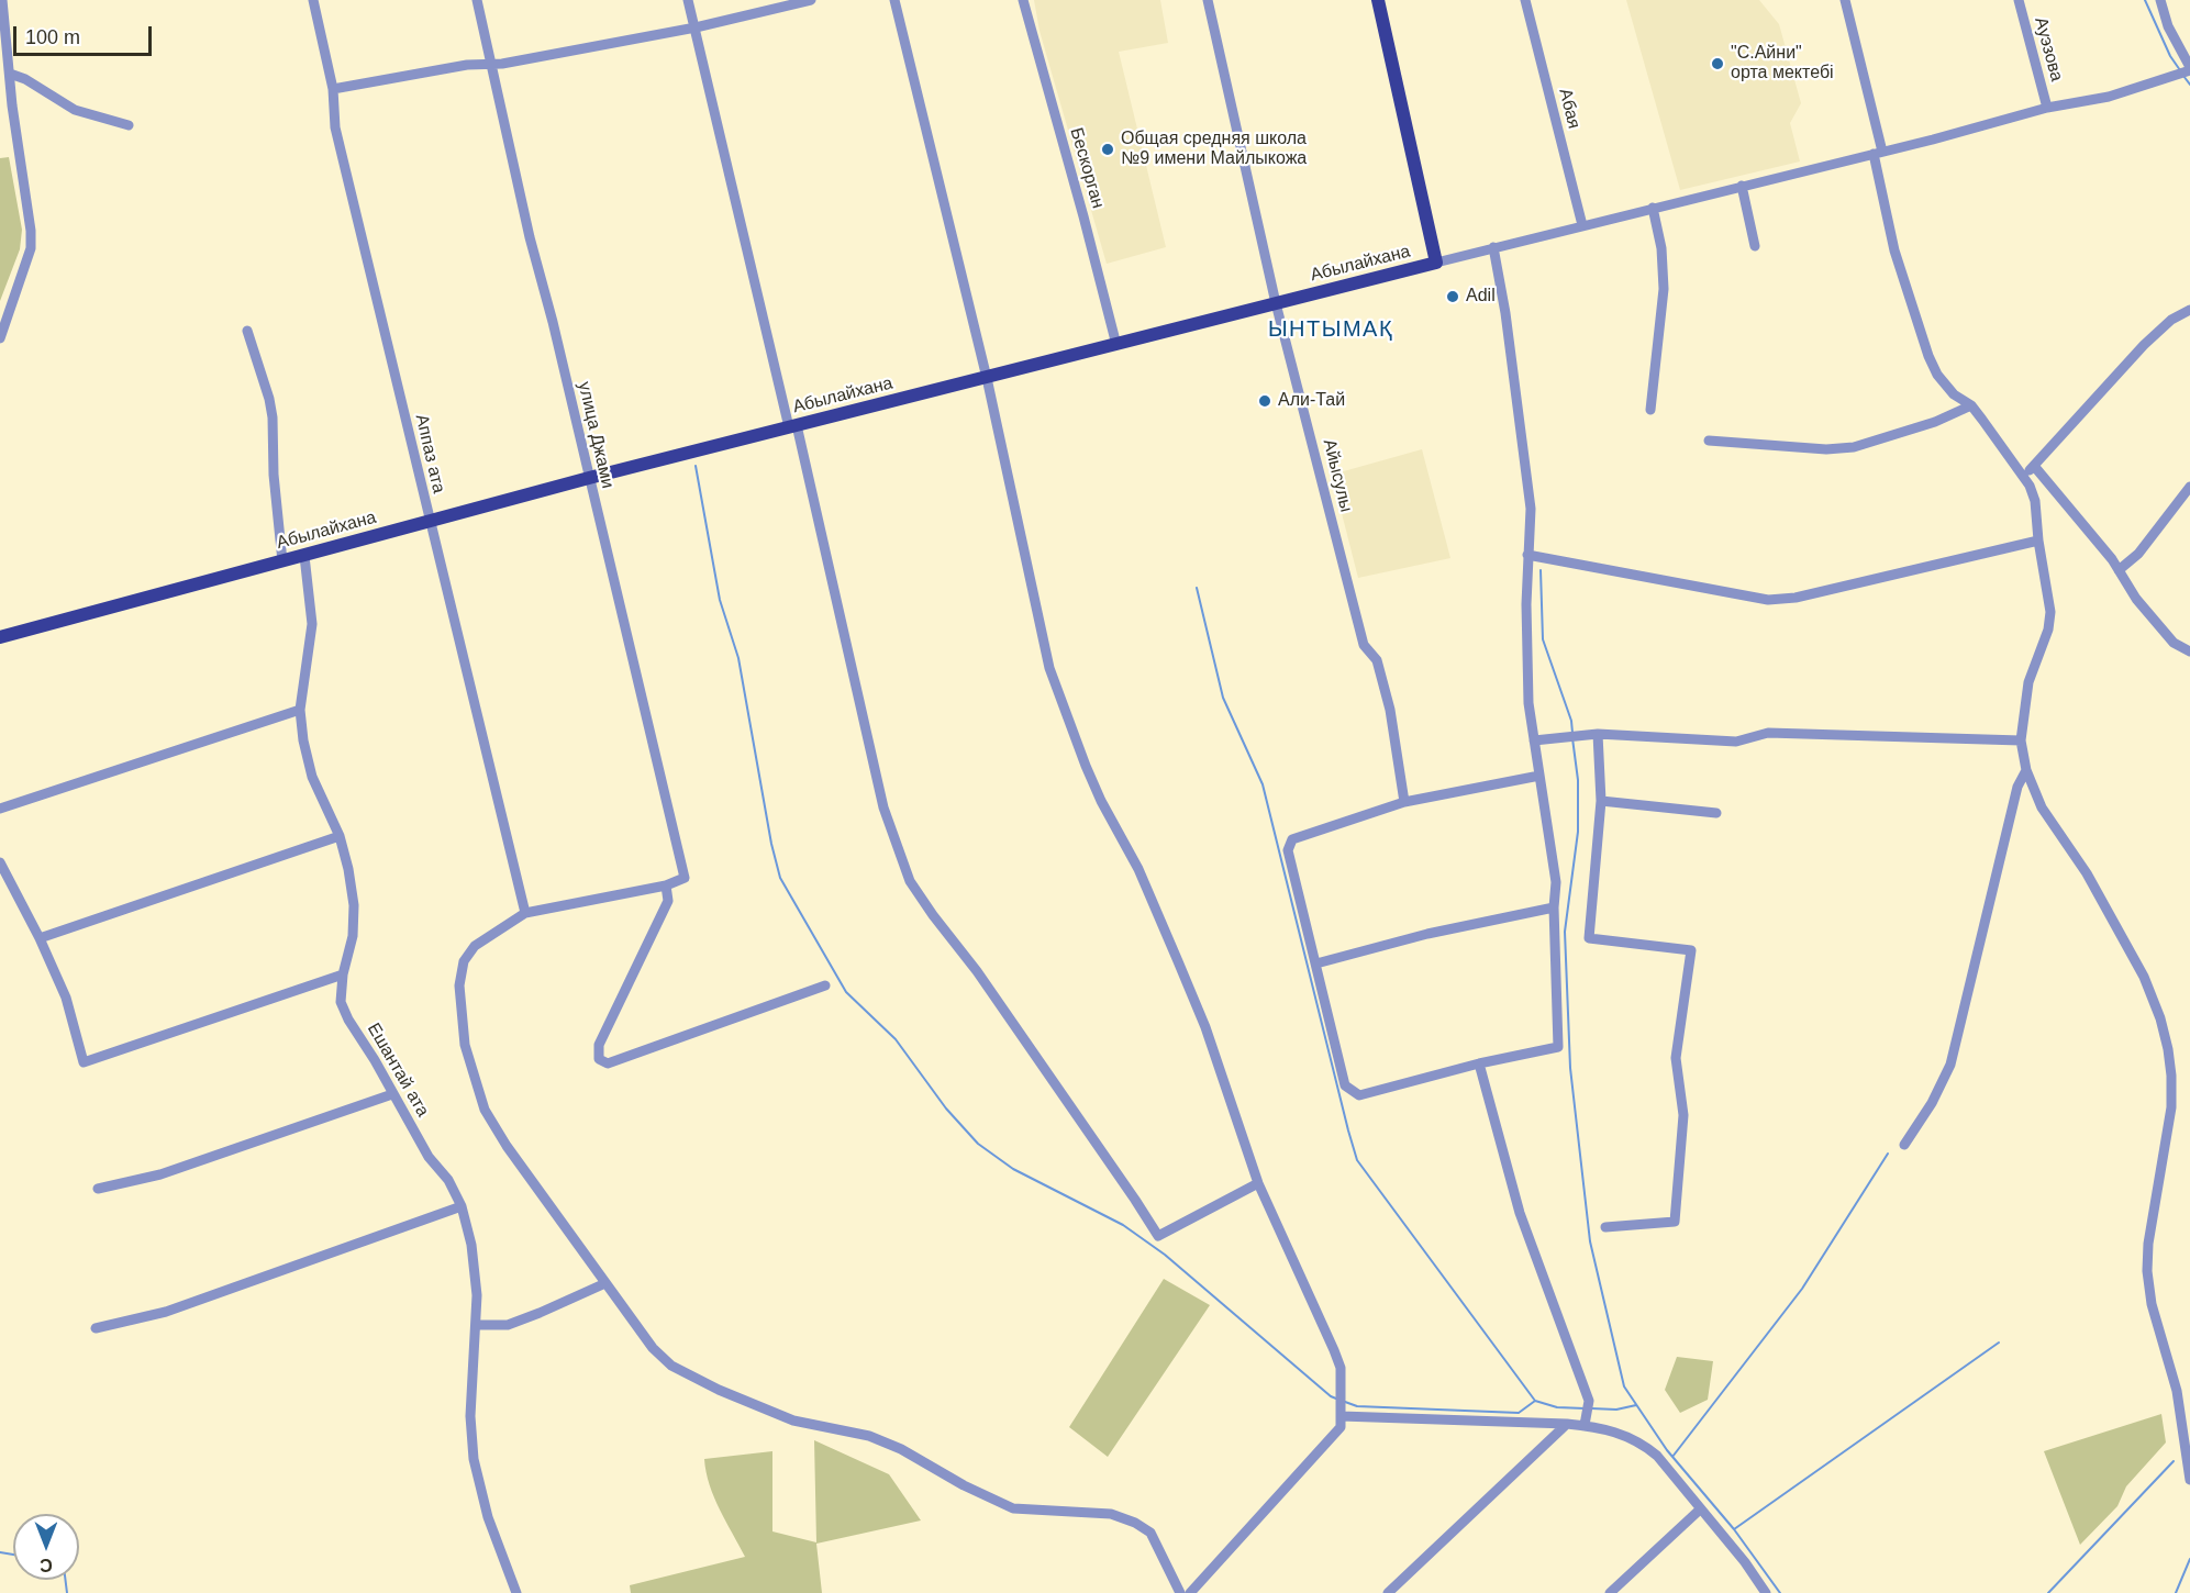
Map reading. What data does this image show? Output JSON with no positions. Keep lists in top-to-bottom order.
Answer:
{
  "streets": {
    "main road": ["Абылайхана"],
    "street": [
      "Ауэзова",
      "Абая",
      "Бескорган",
      "улица Джами",
      "Аппаз ата",
      "Айысулы",
      "Ешантай ата"
    ]
  },
  "crossings": [
    ["Бескорган", "Абылайхана"],
    ["Абылайхана", "улица Джами"],
    ["Абылайхана", "Аппаз ата"],
    ["Абылайхана", "Айысулы"],
    ["Абылайхана", "Ешантай ата"]
  ],
  "districts": ["ЫНТЫМАҚ"],
  "places": [
    "\"С.Айни\" орта мектебі",
    "Общая средняя школа №9 имени Майлыкожа",
    "Adil",
    "Али-Тай"
  ],
  "scale_bar": "100 m",
  "north": "bottom"
}
